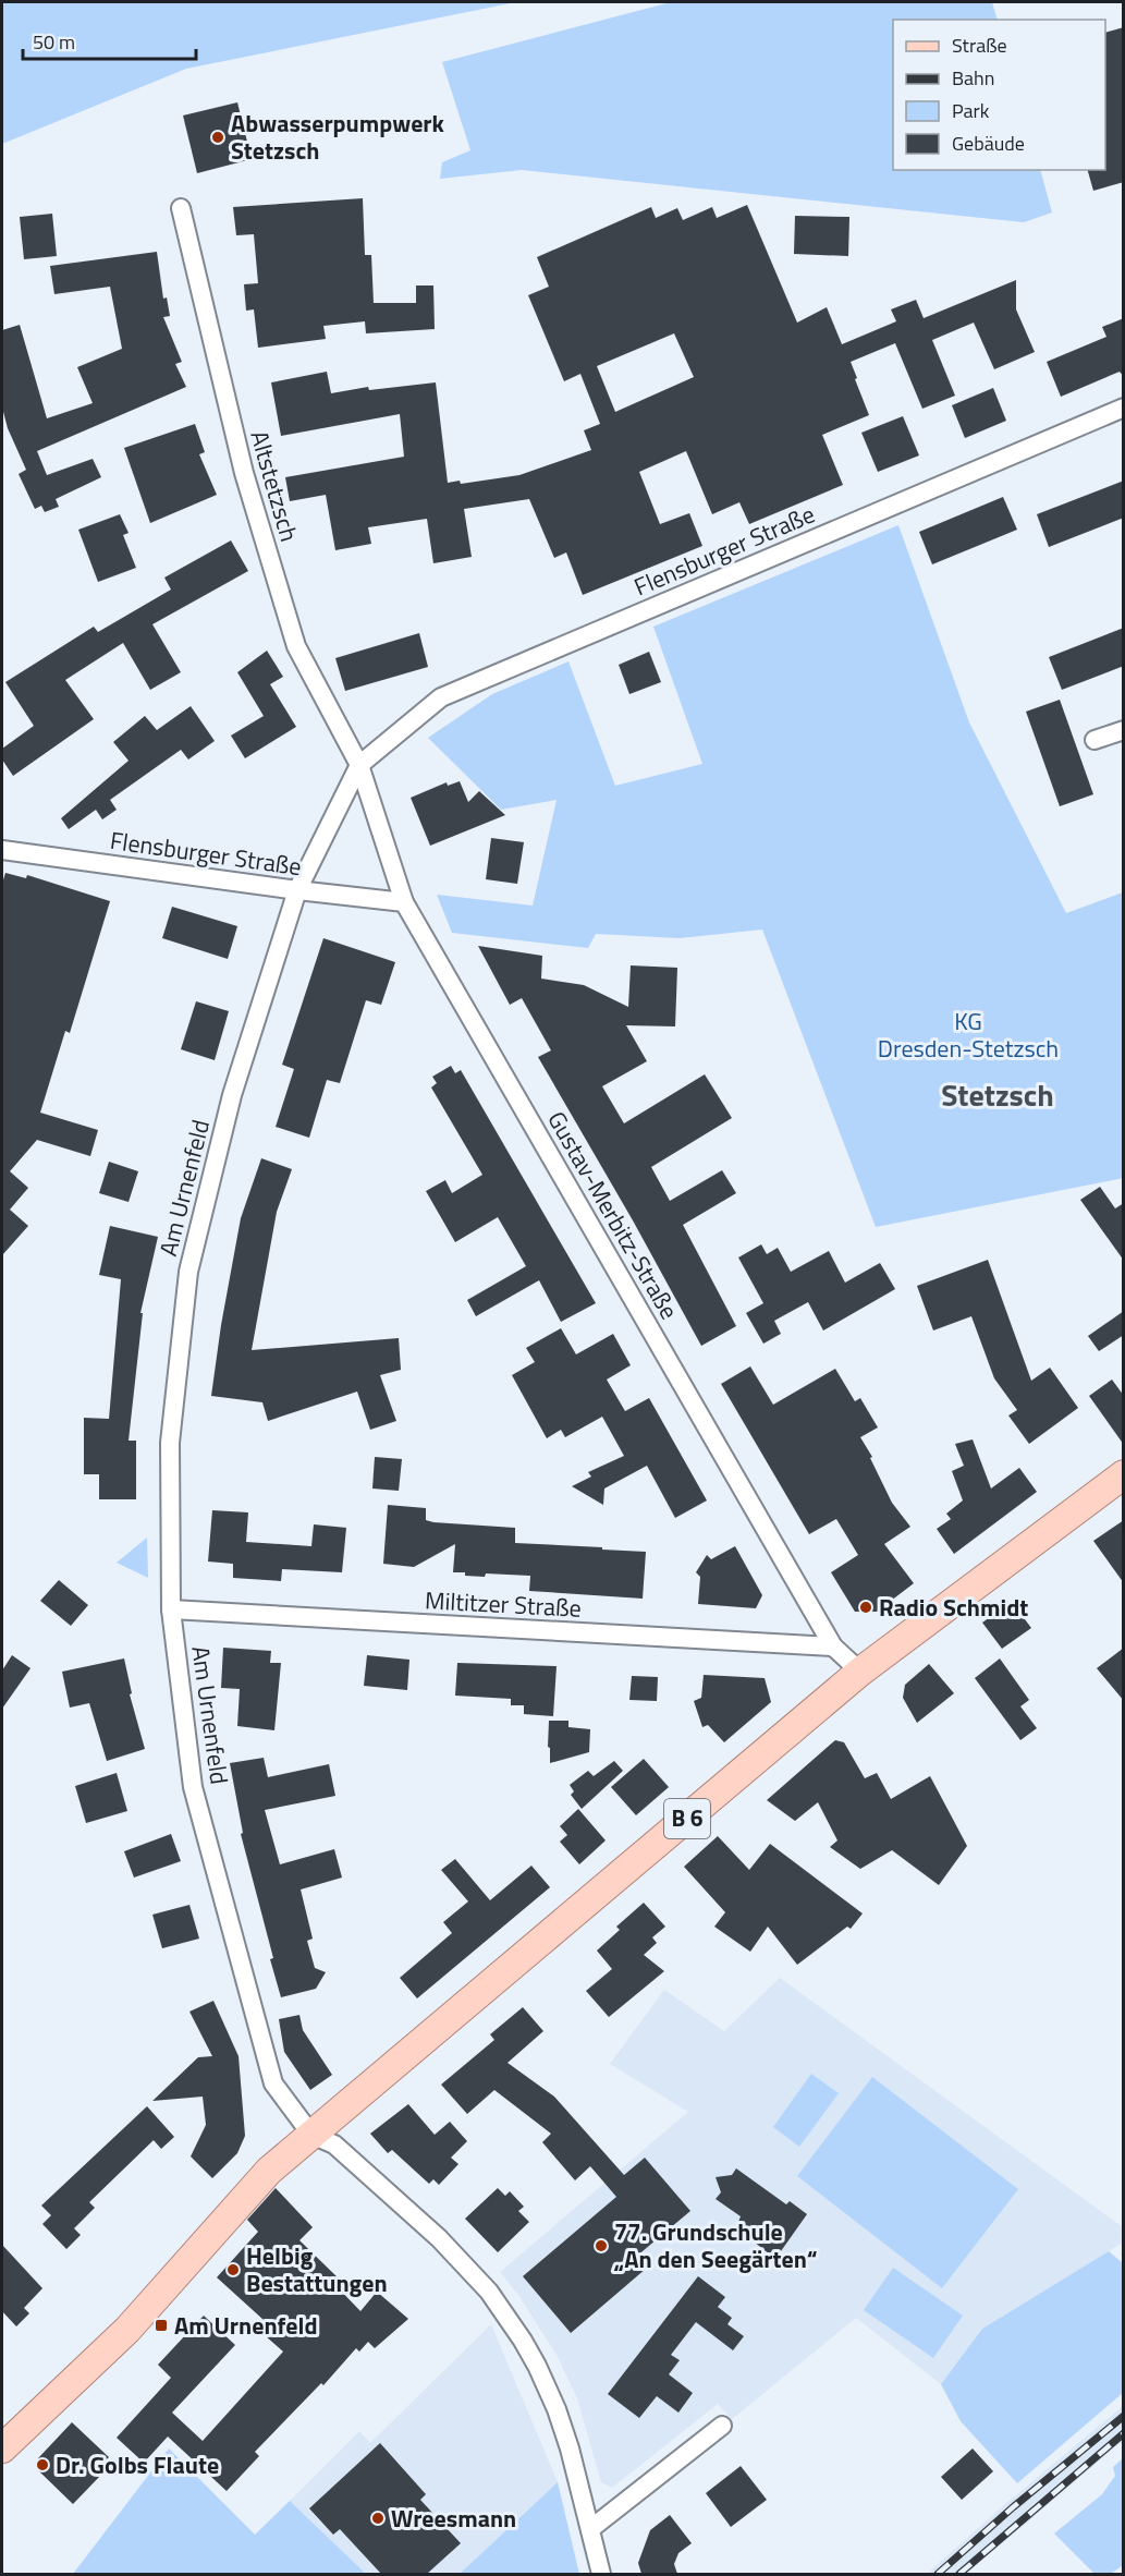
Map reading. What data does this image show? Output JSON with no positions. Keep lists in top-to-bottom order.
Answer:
{
  "streets": {
    "main road": ["B 6"],
    "street": [
      "Altstetzsch",
      "Flensburger Straße",
      "Am Urnenfeld",
      "Gustav-Merbitz-Straße",
      "Miltitzer Straße"
    ]
  },
  "crossings": [
    ["Altstetzsch", "Flensburger Straße"],
    ["Altstetzsch", "Am Urnenfeld"],
    ["Altstetzsch", "Gustav-Merbitz-Straße"],
    ["Flensburger Straße", "Am Urnenfeld"],
    ["Flensburger Straße", "Gustav-Merbitz-Straße"],
    ["Am Urnenfeld", "Gustav-Merbitz-Straße"],
    ["Am Urnenfeld", "Miltitzer Straße"],
    ["Am Urnenfeld", "B 6"],
    ["Gustav-Merbitz-Straße", "Miltitzer Straße"],
    ["Gustav-Merbitz-Straße", "B 6"]
  ],
  "districts": ["Stetzsch"],
  "parks": ["KG Dresden-Stetzsch"],
  "places": {
    "other": [
      "Abwasserpumpwerk Stetzsch",
      "Radio Schmidt",
      "77. Grundschule „An den Seegärten“",
      "Helbig Bestattungen",
      "Dr. Golbs Flaute",
      "Wreesmann"
    ],
    "transit": ["Am Urnenfeld"]
  },
  "legend": [
    "Straße",
    "Bahn",
    "Park",
    "Gebäude"
  ],
  "scale_bar": "50 m"
}
